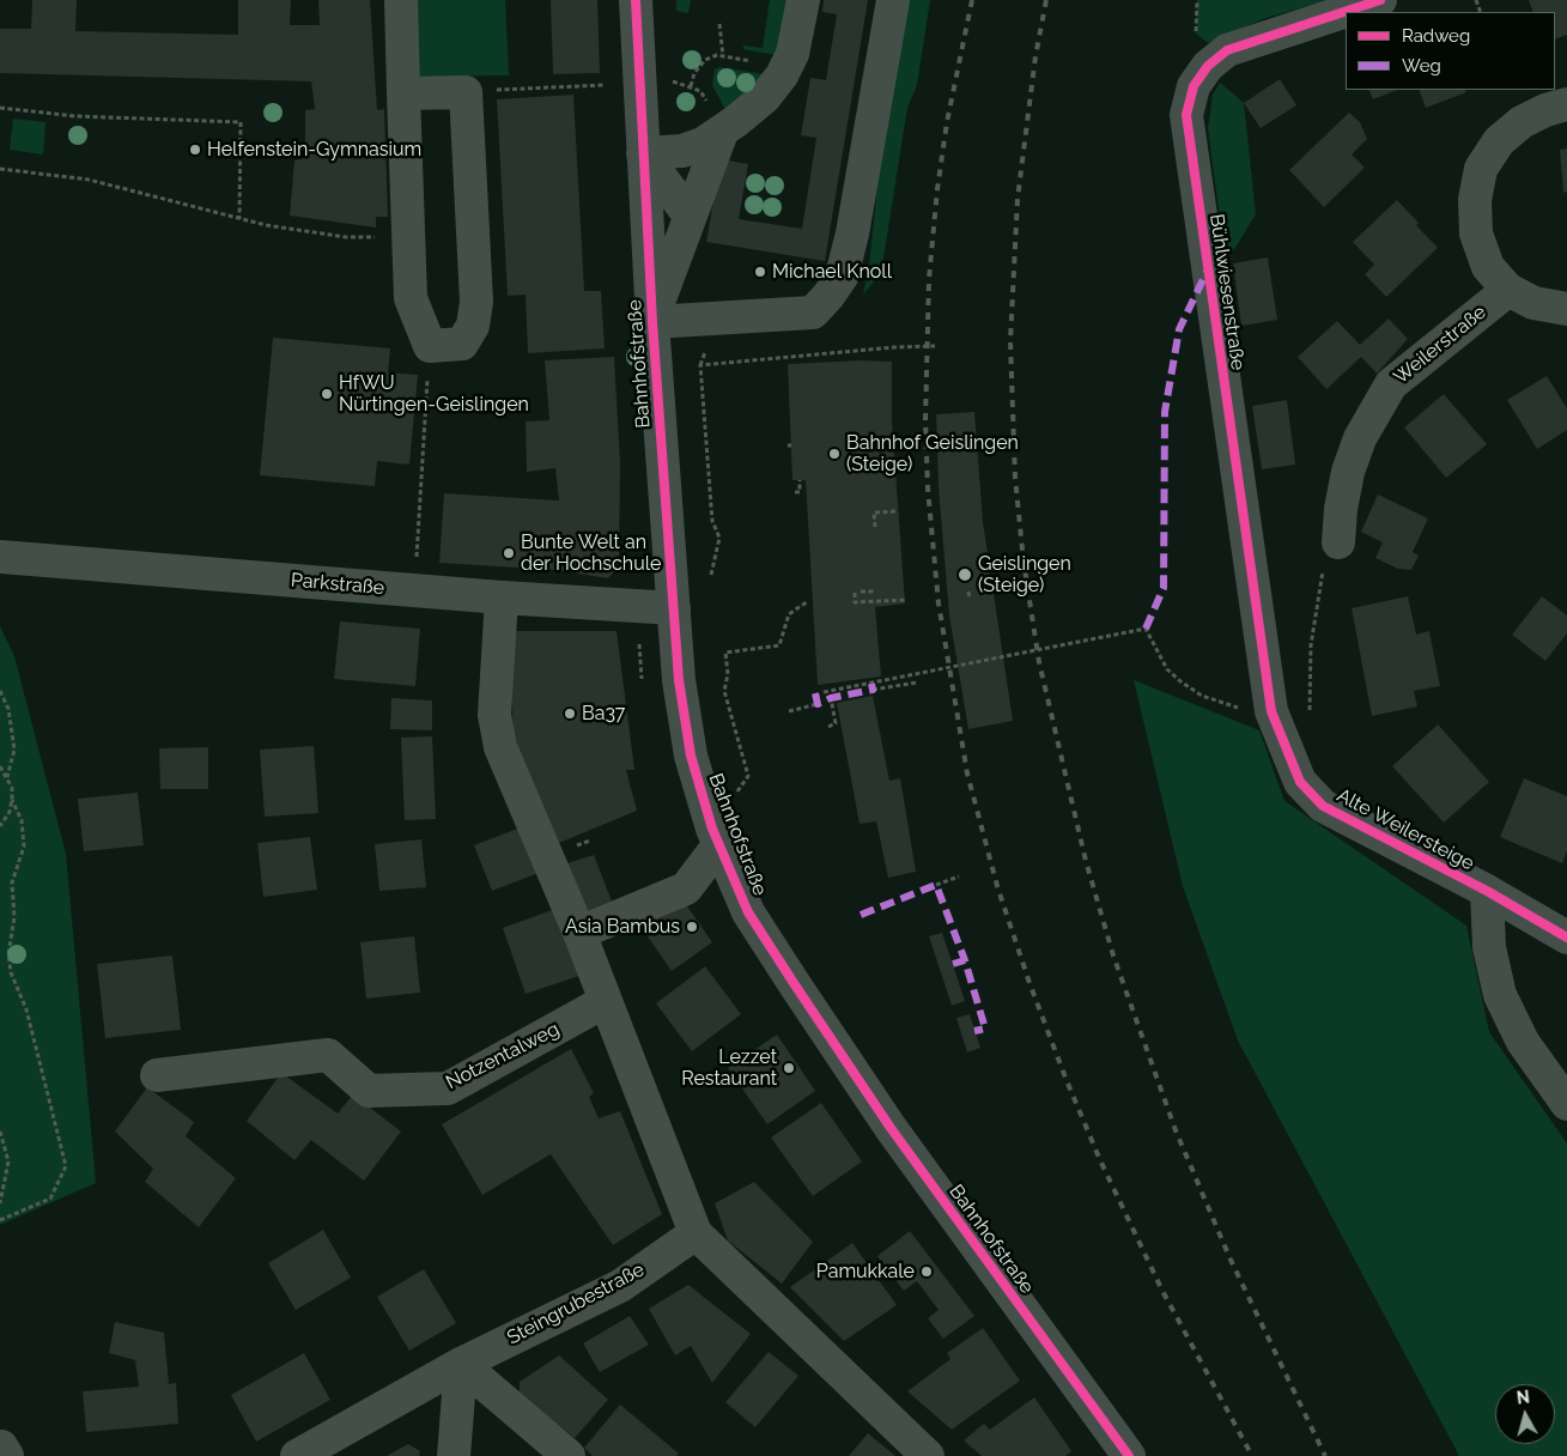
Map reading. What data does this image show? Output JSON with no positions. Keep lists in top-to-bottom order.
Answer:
{
  "streets": {
    "street": [
      "Bühlwiesenstraße",
      "Weilerstraße",
      "Bahnhofstraße",
      "Parkstraße",
      "Alte Weilersteige",
      "Notzentalweg",
      "Steingrubestraße"
    ]
  },
  "crossings": [
    ["Bühlwiesenstraße", "Alte Weilersteige"],
    ["Bahnhofstraße", "Parkstraße"]
  ],
  "places": [
    "Helfenstein-Gymnasium",
    "Michael Knoll",
    "HfWU Nürtingen-Geislingen",
    "Bahnhof Geislingen (Steige)",
    "Bunte Welt an der Hochschule",
    "Geislingen (Steige)",
    "Ba37",
    "Asia Bambus",
    "Lezzet Restaurant",
    "Pamukkale"
  ],
  "legend": ["Radweg", "Weg"],
  "north": "top"
}
